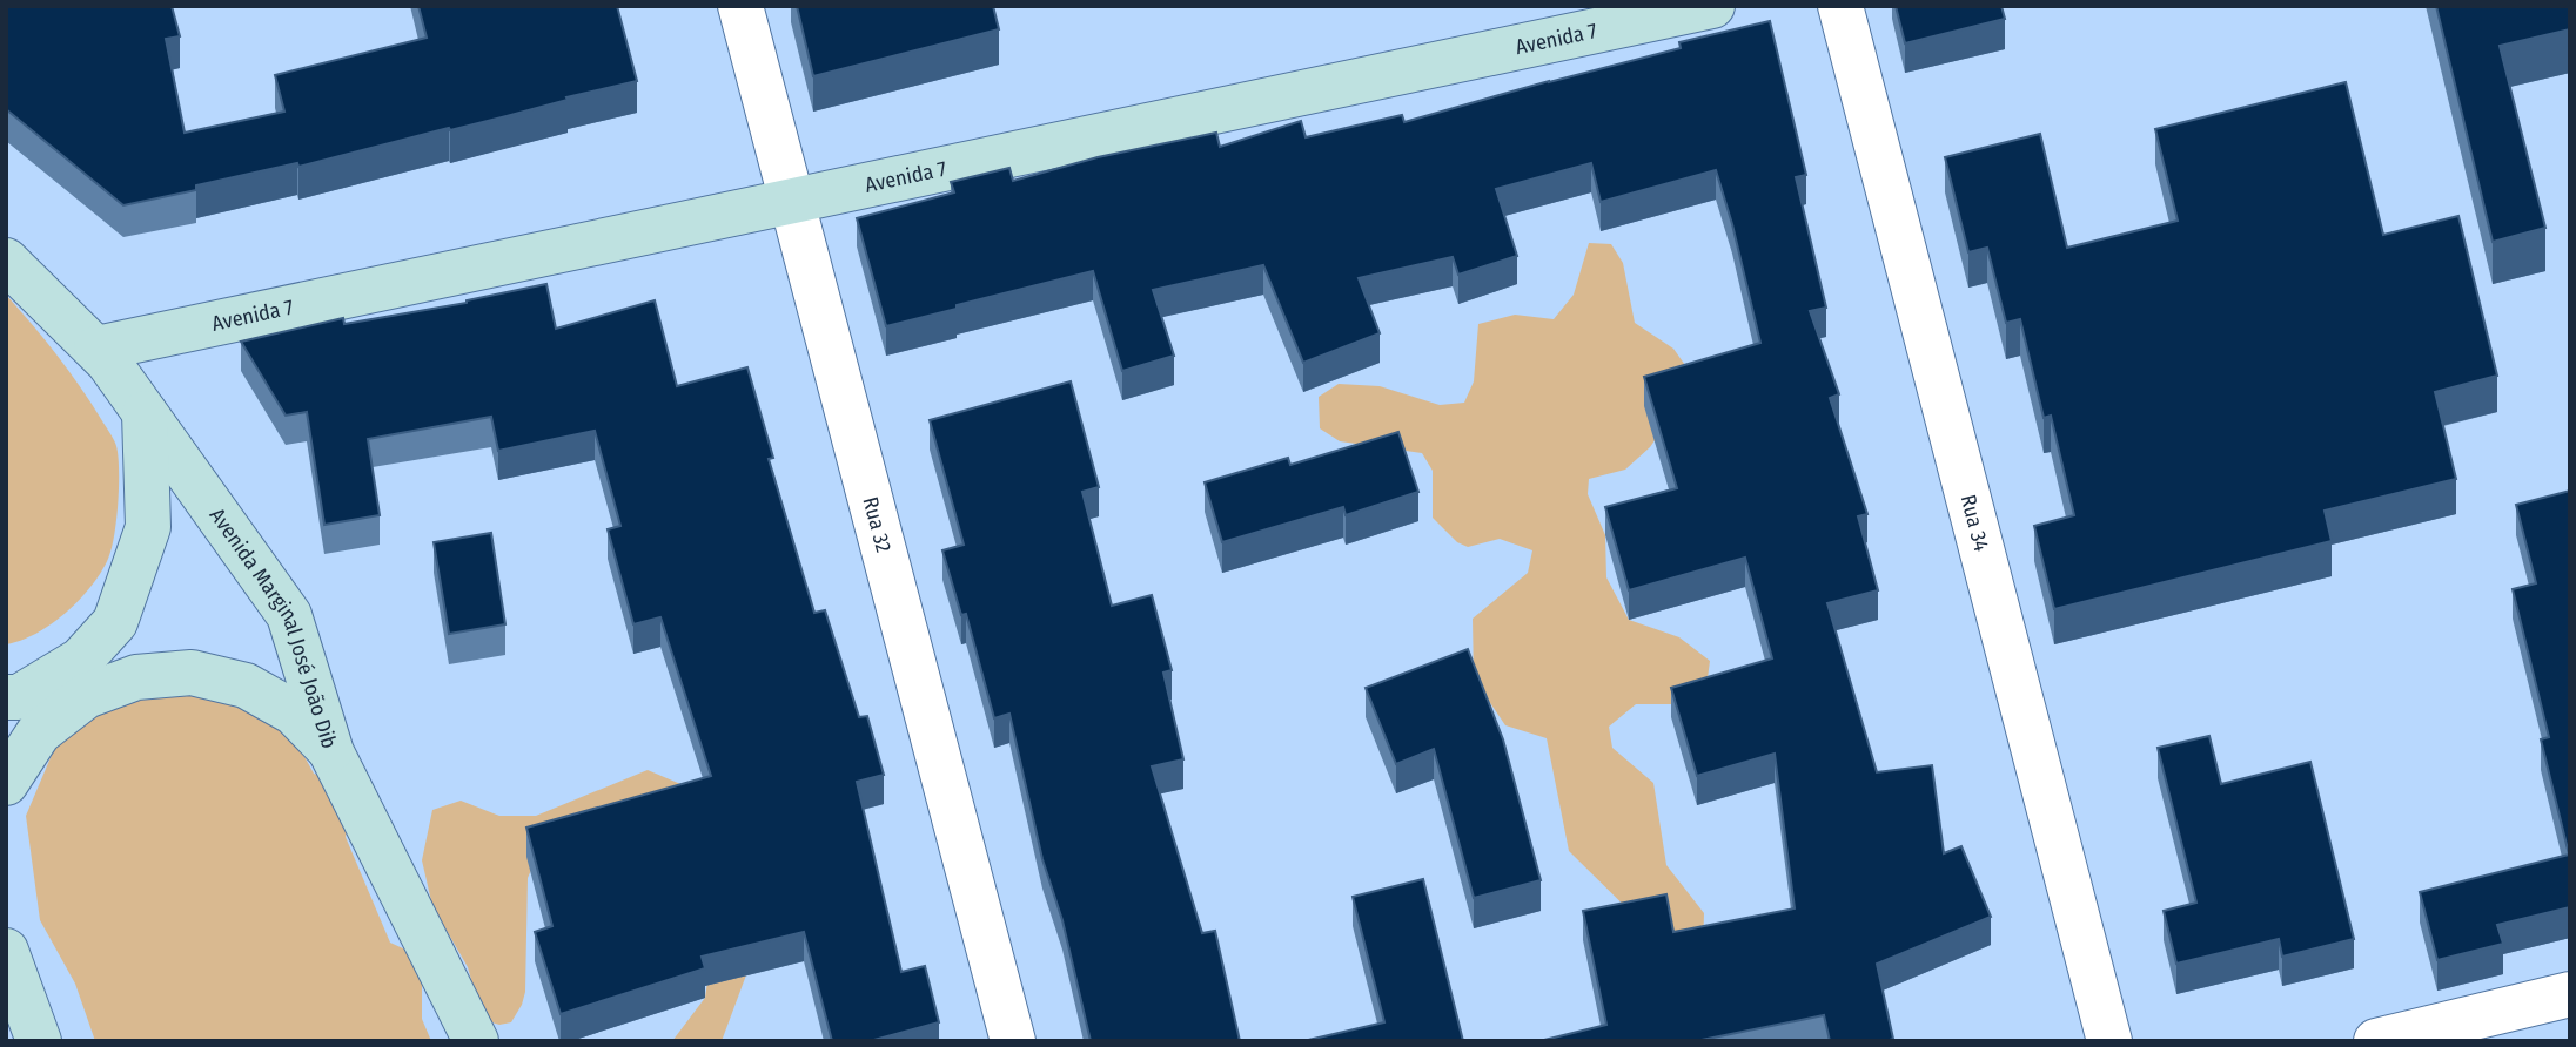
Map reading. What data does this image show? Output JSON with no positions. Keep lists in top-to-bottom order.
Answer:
{
  "streets": {
    "main road": ["Avenida 7", "Avenida Marginal José João Dib"],
    "street": ["Rua 32", "Rua 34"]
  },
  "crossings": [
    ["Avenida 7", "Rua 32"],
    ["Avenida 7", "Avenida Marginal José João Dib"]
  ]
}
